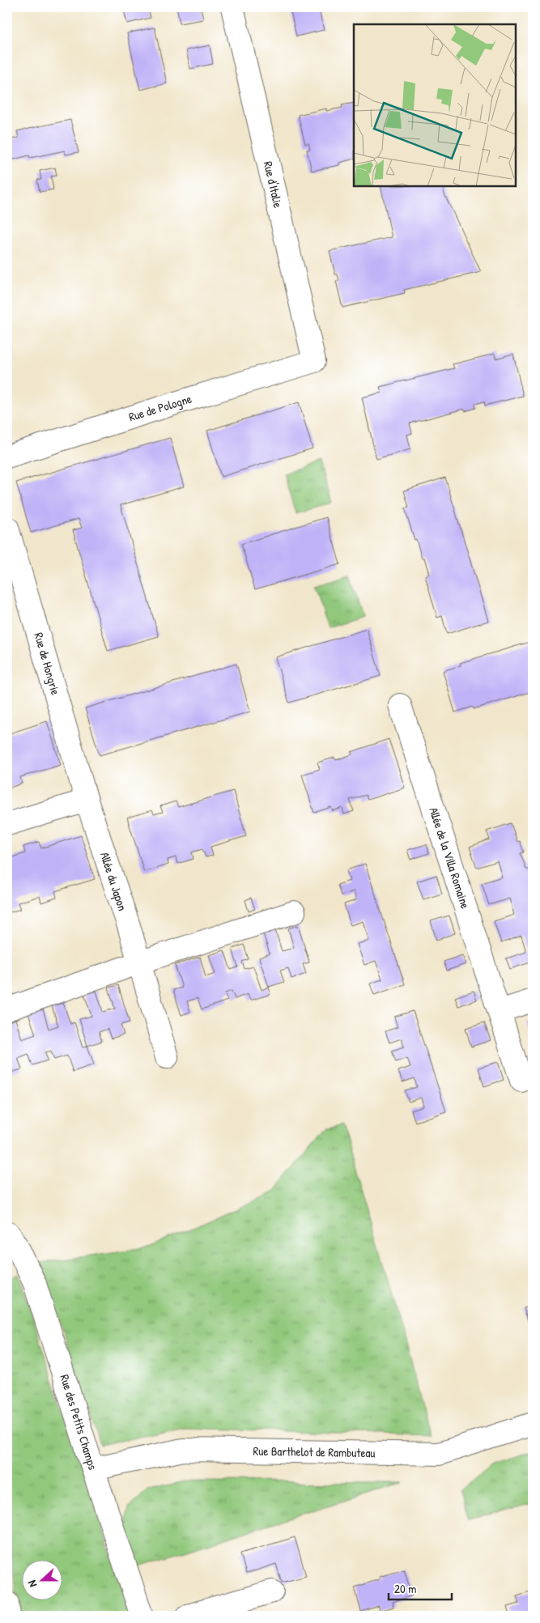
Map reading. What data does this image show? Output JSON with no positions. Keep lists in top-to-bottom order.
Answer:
{
  "streets": {
    "street": [
      "Rue d'Italie",
      "Rue de Pologne",
      "Rue de Hongrie",
      "Allée de la Villa Romaine",
      "Allée du Japon",
      "Rue des Petits Champs",
      "Rue Barthelot de Rambuteau"
    ]
  },
  "crossings": [
    ["Rue d'Italie", "Rue de Pologne"],
    ["Rue de Hongrie", "Allée du Japon"],
    ["Rue des Petits Champs", "Rue Barthelot de Rambuteau"]
  ],
  "scale_bar": "20 m",
  "north": "left"
}
